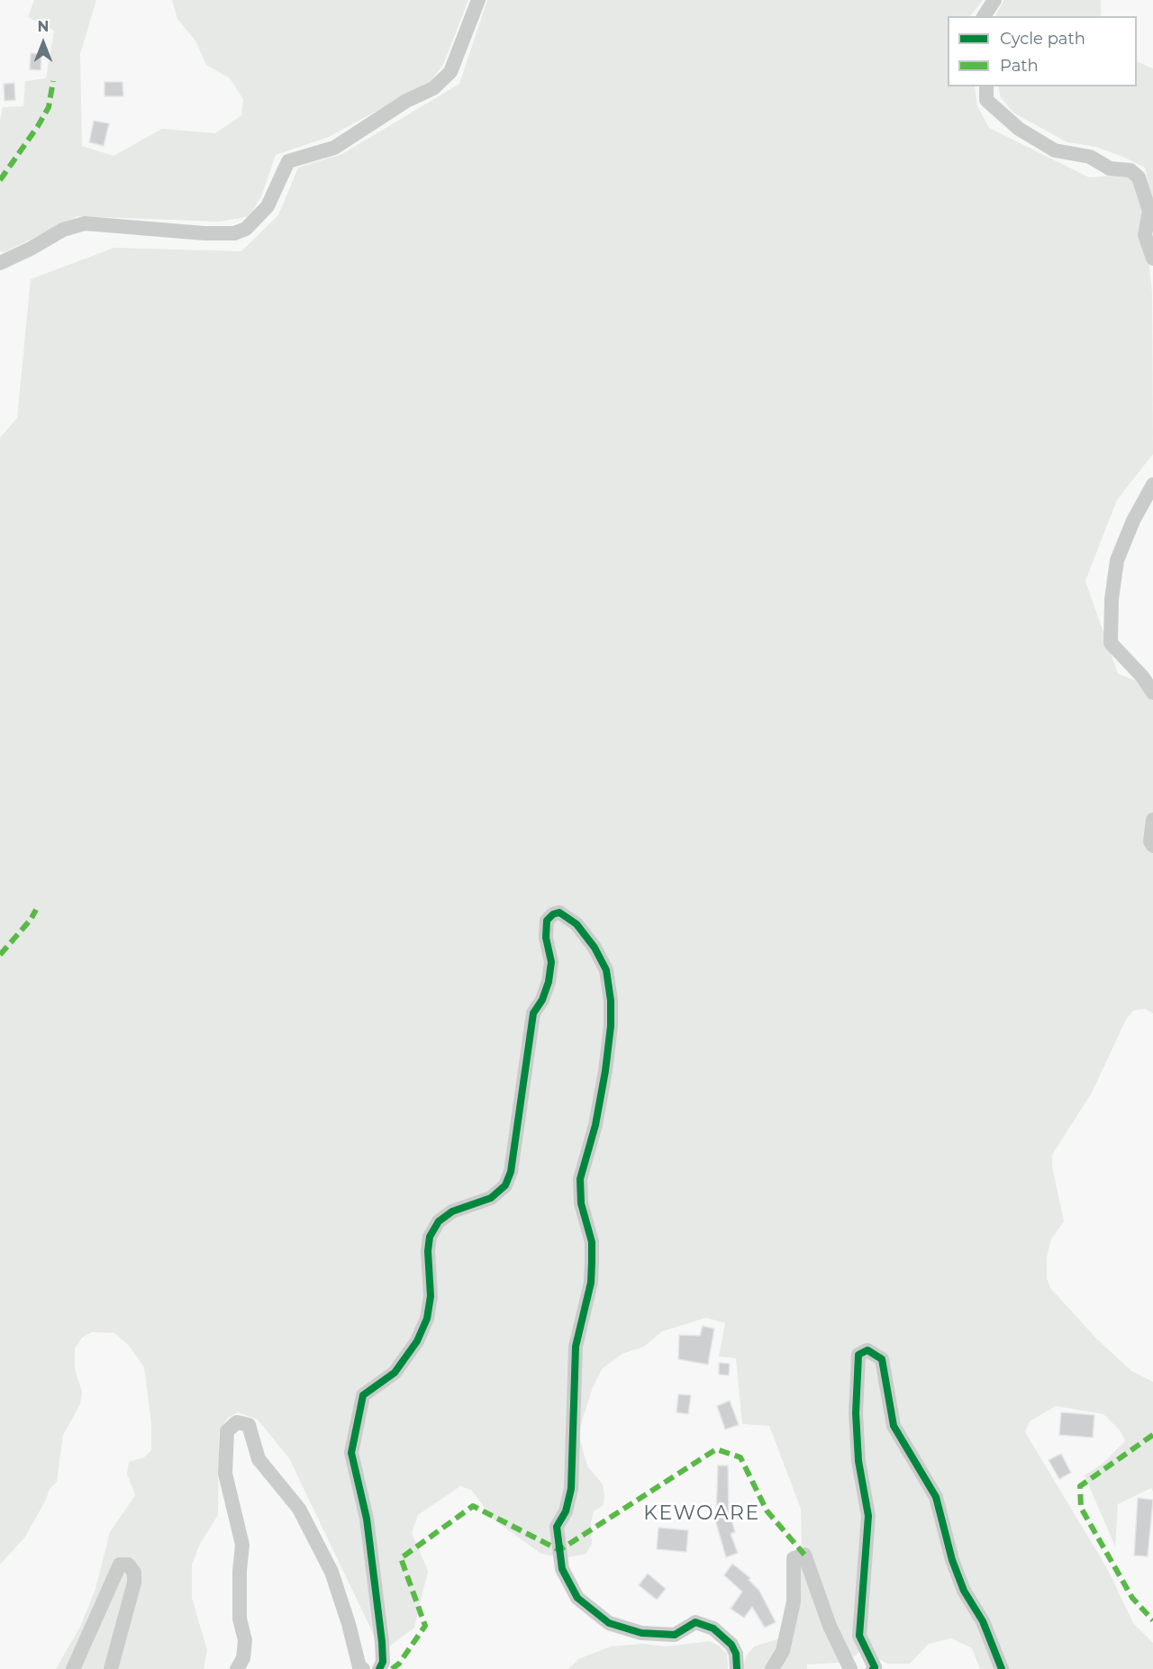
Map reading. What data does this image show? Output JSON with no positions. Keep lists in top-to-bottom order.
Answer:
{
  "districts": ["KEWOARE"],
  "legend": ["Cycle path", "Path"],
  "north": "top"
}
